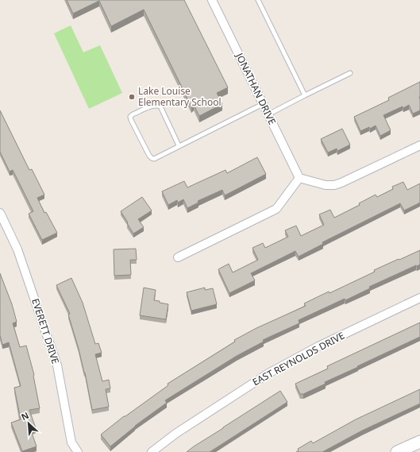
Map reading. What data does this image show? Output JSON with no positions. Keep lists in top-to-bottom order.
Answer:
{
  "streets": {
    "street": ["JONATHAN DRIVE", "EVERETT DRIVE", "EAST REYNOLDS DRIVE"]
  },
  "places": ["Lake Louise Elementary School"],
  "north": "top left"
}
